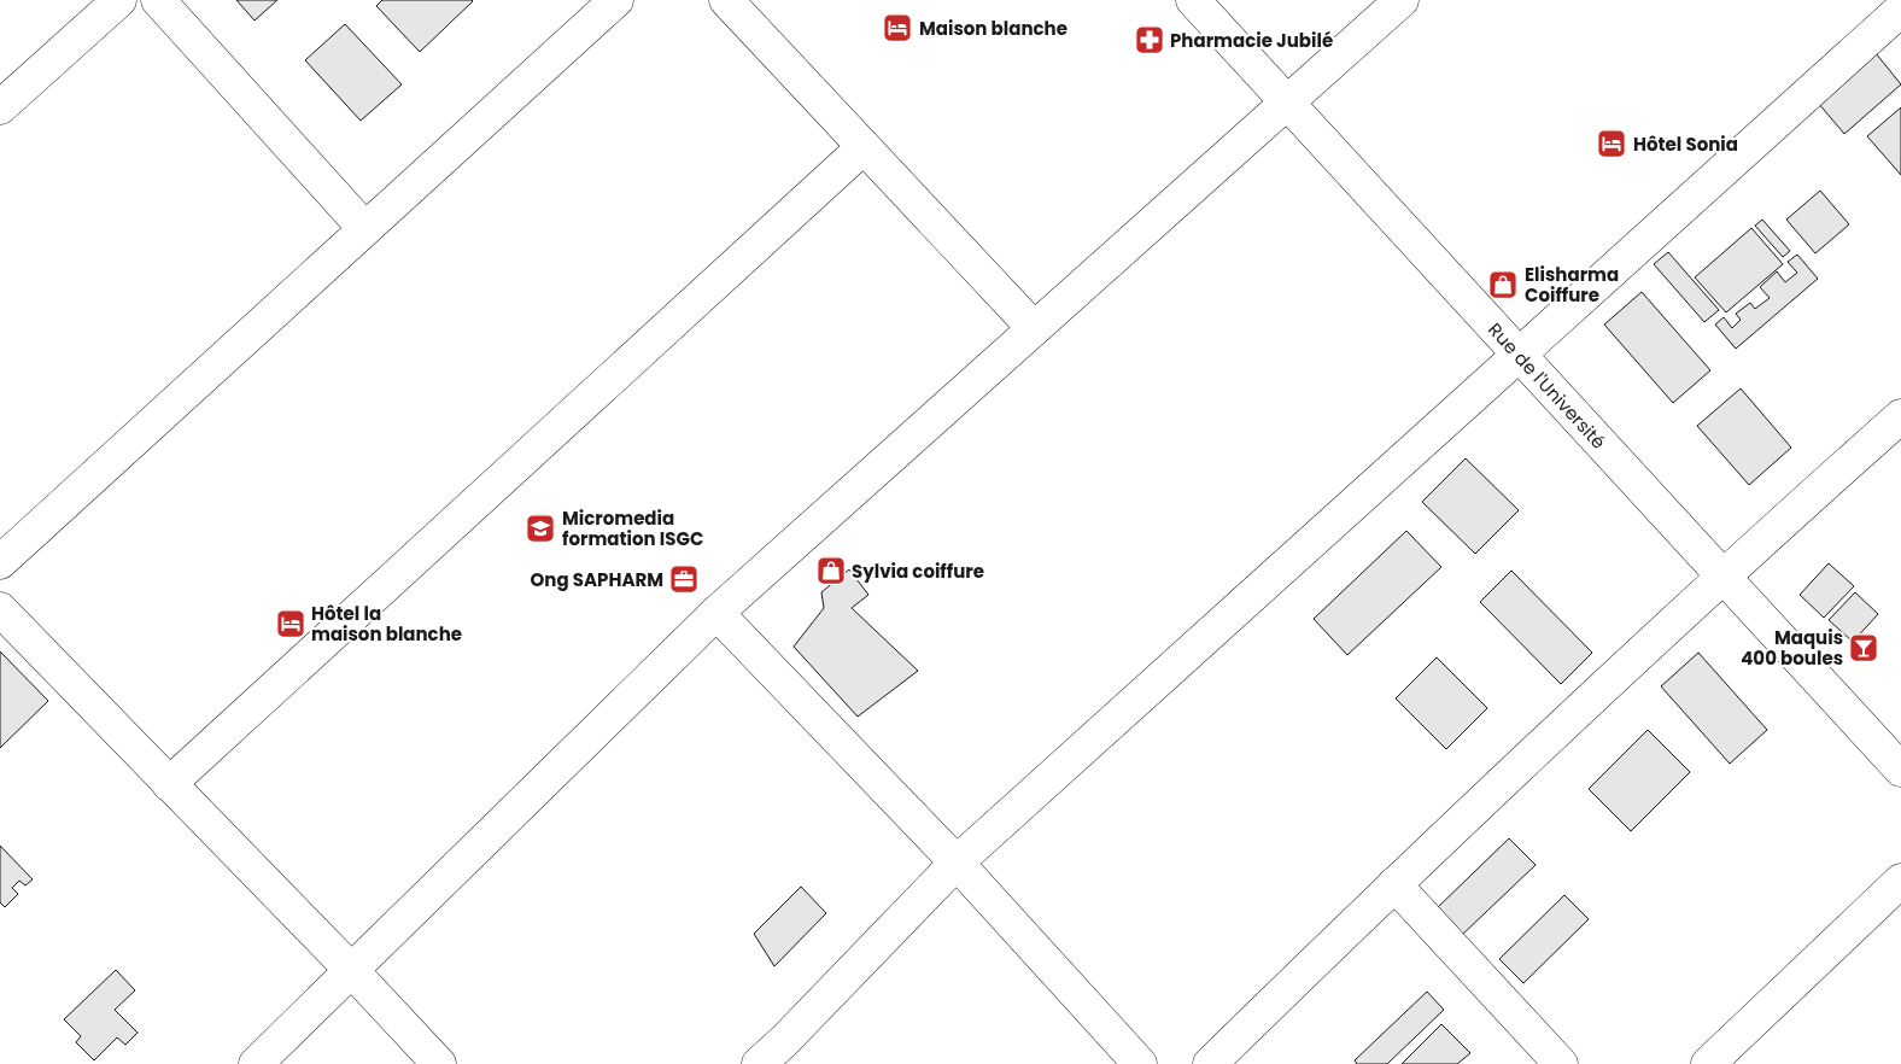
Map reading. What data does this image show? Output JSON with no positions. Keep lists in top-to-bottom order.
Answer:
{
  "streets": {
    "street": ["Rue de l'Université"]
  },
  "places": {
    "hotel": ["Maison blanche", "Hôtel Sonia", "Hôtel la maison blanche"],
    "pharmacy": ["Pharmacie Jubilé"],
    "shop": ["Elisharma Coiffure", "Sylvia coiffure"],
    "school or university": ["Micromedia formation ISGC"],
    "office": ["Ong SAPHARM"],
    "bar": ["Maquis 400 boules"]
  }
}
